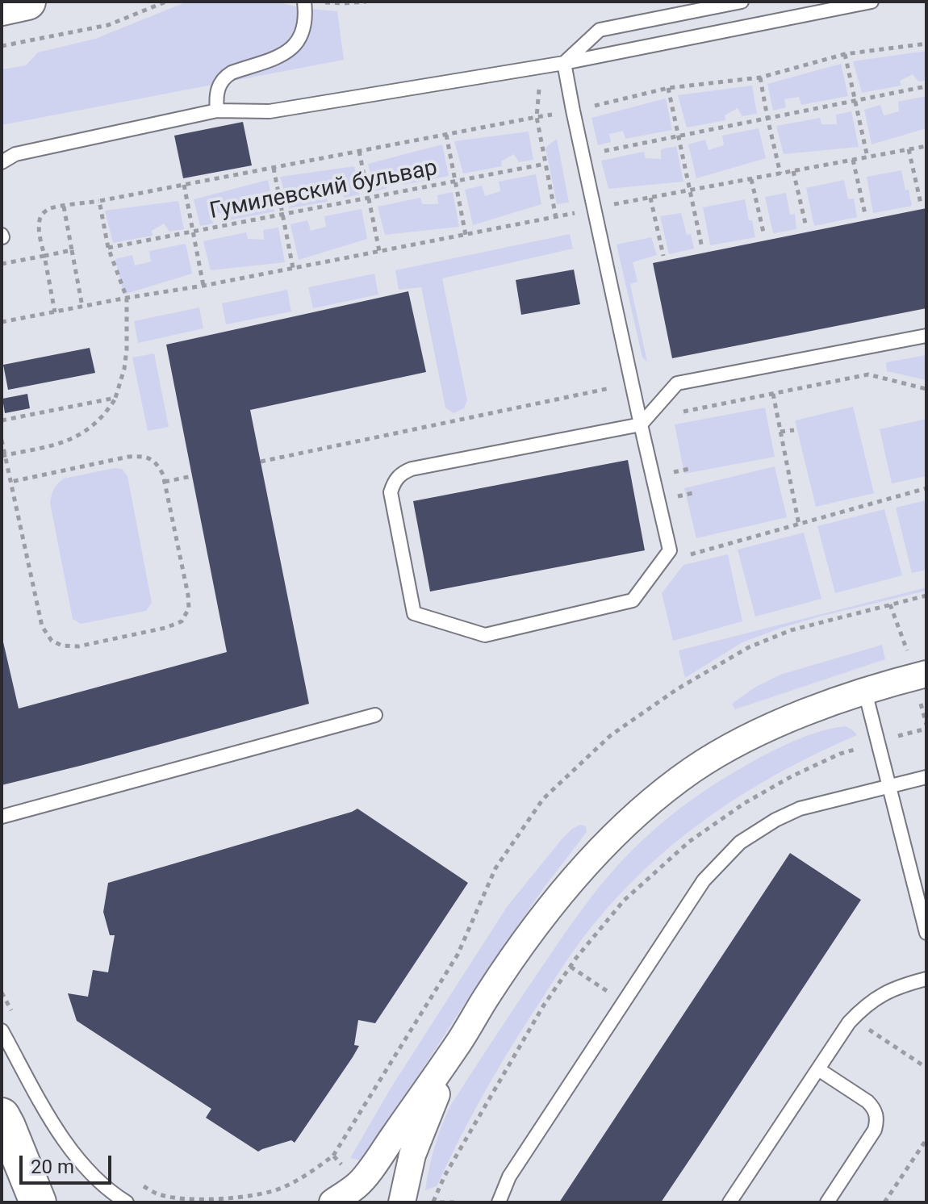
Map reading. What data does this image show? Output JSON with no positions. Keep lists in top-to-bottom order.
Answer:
{
  "streets": {
    "path": ["Гумилевский бульвар"]
  },
  "scale_bar": "20 m"
}
